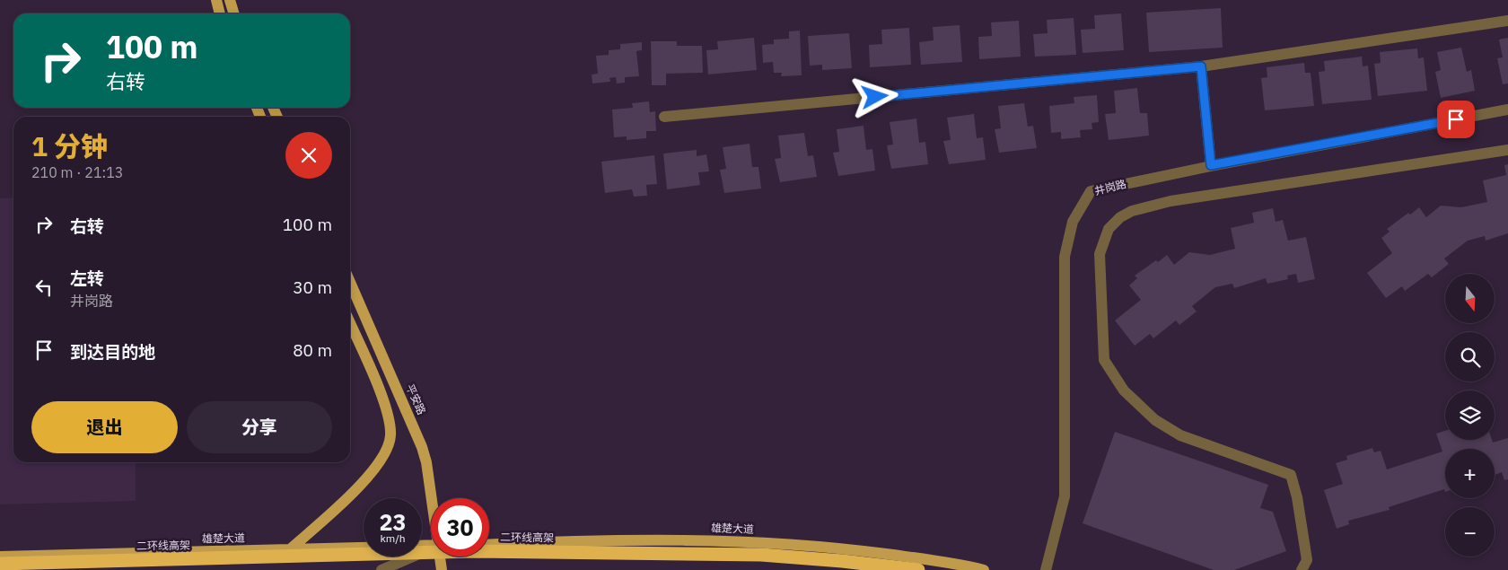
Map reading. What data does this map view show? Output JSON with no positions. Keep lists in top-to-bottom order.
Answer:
{
  "streets": {
    "highway": ["二环线高架"],
    "main road": ["平安路", "雄楚大道"],
    "street": ["井岗路"]
  },
  "north": "bottom",
  "page": {
    "turn": ["100 m", "右转"],
    "heading": ["1 分钟", "210 m · 21:13"],
    "list": [
      {
        "name": "右转",
        "value": "100 m"
      },
      {
        "name": "左转",
        "note": "井岗路",
        "value": "30 m"
      },
      {
        "name": "到达目的地",
        "value": "80 m"
      }
    ],
    "map_buttons": ["+", "−"],
    "buttons": ["退出", "分享"],
    "speed": "23 km/h",
    "limit": "30"
  }
}
